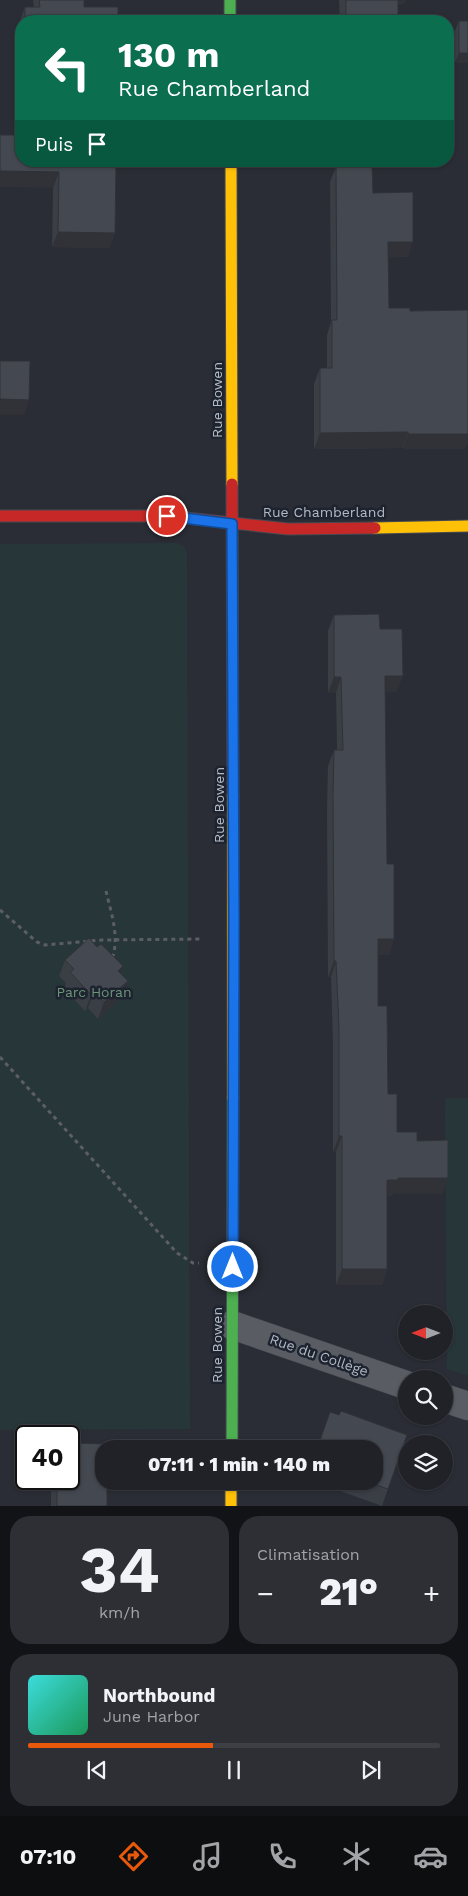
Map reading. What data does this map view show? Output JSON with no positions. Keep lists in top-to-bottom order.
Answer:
{
  "streets": {
    "street": ["Rue Bowen", "Rue Chamberland", "Rue du Collège"]
  },
  "crossings": [
    ["Rue Bowen", "Rue Chamberland"],
    ["Rue Bowen", "Rue du Collège"]
  ],
  "parks": ["Parc Horan"],
  "north": "left",
  "page": {
    "turn": ["130 m", "Rue Chamberland"],
    "then": "Puis",
    "limit": "40",
    "trip": "07:11 · 1 min · 140 m",
    "tile": [
      ["34", "km/h"],
      "Climatisation"
    ],
    "heat": ["−", "21°", "+"],
    "song": ["Northbound", "June Harbor"],
    "tabs": "07:10"
  }
}
